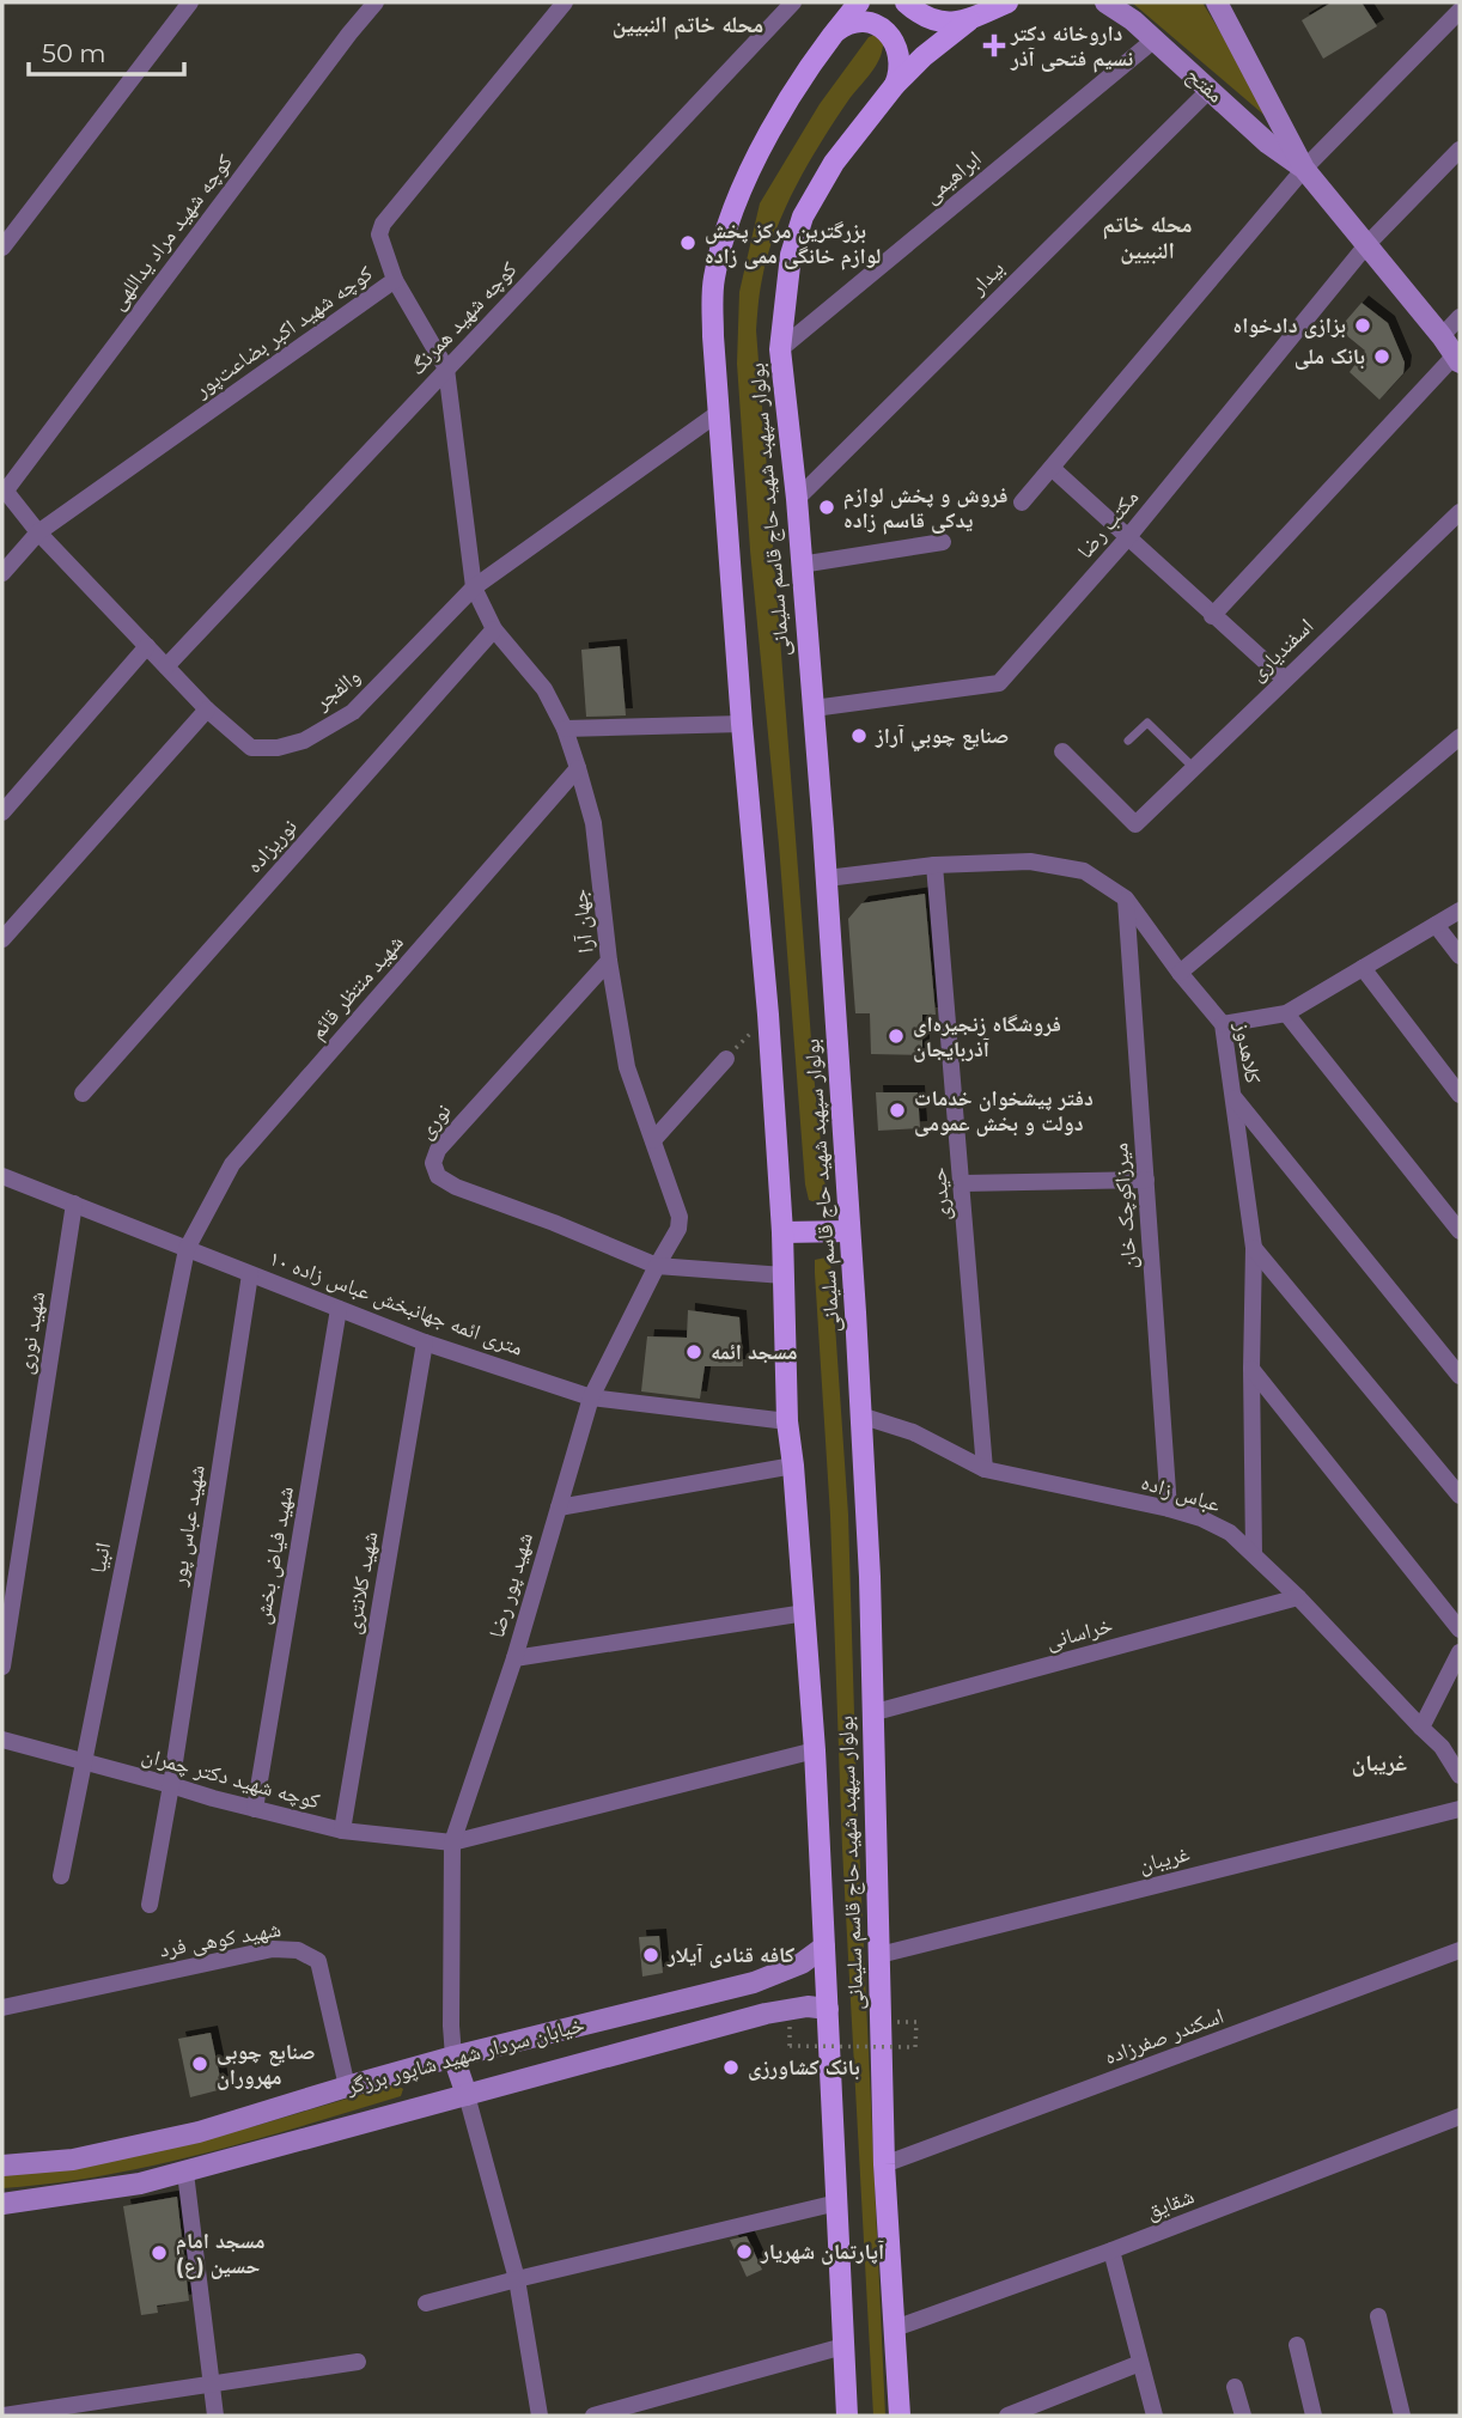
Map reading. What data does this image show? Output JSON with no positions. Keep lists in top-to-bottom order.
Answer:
{
  "streets": {
    "main road": ["مفتح", "بولوار سپهبد شهید حاج قاسم سلیمانی", "خیابان سردار شهید شاپور برزگر"],
    "street": [
      "ابراهیمی",
      "کوچه شهید مراد یداللهی",
      "بیدار",
      "کوچه شهید همرنگ",
      "کوچه شهید اکبر بضاعت‌پور",
      "مکتب رضا",
      "اسفندیاری",
      "والفجر",
      "نوریزاده",
      "جهان آرا",
      "شهید منتظر قائم",
      "کلاهدوز",
      "نوری",
      "حیدری",
      "میرزاکوچک خان",
      "۱۰ متری ائمه جهانبخش عباس زاده",
      "شهید نوری",
      "عباس زاده",
      "شهید عباس پور",
      "شهید فیاض بخش",
      "انبیا",
      "شهید کلانتری",
      "شهید پور رضا",
      "خراسانی",
      "کوچه شهید دکتر چمران",
      "غریبان",
      "شهید کوهی فرد",
      "اسکندر صفرزاده",
      "شقایق"
    ]
  },
  "crossings": [
    ["مفتح", "ابراهیمی"],
    ["مفتح", "بیدار"],
    ["مفتح", "مکتب رضا"],
    ["ابراهیمی", "بولوار سپهبد شهید حاج قاسم سلیمانی"],
    ["کوچه شهید مراد یداللهی", "والفجر"],
    ["بیدار", "بولوار سپهبد شهید حاج قاسم سلیمانی"],
    ["کوچه شهید همرنگ", "والفجر"],
    ["کوچه شهید همرنگ", "جهان آرا"],
    ["کوچه شهید اکبر بضاعت‌پور", "والفجر"],
    ["بولوار سپهبد شهید حاج قاسم سلیمانی", "مکتب رضا"],
    ["بولوار سپهبد شهید حاج قاسم سلیمانی", "والفجر"],
    ["بولوار سپهبد شهید حاج قاسم سلیمانی", "کلاهدوز"],
    ["بولوار سپهبد شهید حاج قاسم سلیمانی", "۱۰ متری ائمه جهانبخش عباس زاده"],
    ["بولوار سپهبد شهید حاج قاسم سلیمانی", "عباس زاده"],
    ["بولوار سپهبد شهید حاج قاسم سلیمانی", "خراسانی"],
    ["بولوار سپهبد شهید حاج قاسم سلیمانی", "غریبان"],
    ["بولوار سپهبد شهید حاج قاسم سلیمانی", "اسکندر صفرزاده"],
    ["بولوار سپهبد شهید حاج قاسم سلیمانی", "خیابان سردار شهید شاپور برزگر"],
    ["بولوار سپهبد شهید حاج قاسم سلیمانی", "شقایق"],
    ["والفجر", "جهان آرا"],
    ["نوریزاده", "جهان آرا"],
    ["جهان آرا", "شهید منتظر قائم"],
    ["جهان آرا", "نوری"],
    ["جهان آرا", "شهید پور رضا"],
    ["شهید منتظر قائم", "۱۰ متری ائمه جهانبخش عباس زاده"],
    ["شهید منتظر قائم", "انبیا"],
    ["کلاهدوز", "حیدری"],
    ["کلاهدوز", "میرزاکوچک خان"],
    ["کلاهدوز", "عباس زاده"],
    ["نوری", "شهید پور رضا"],
    ["حیدری", "عباس زاده"],
    ["میرزاکوچک خان", "عباس زاده"],
    ["۱۰ متری ائمه جهانبخش عباس زاده", "شهید نوری"],
    ["۱۰ متری ائمه جهانبخش عباس زاده", "شهید عباس پور"],
    ["۱۰ متری ائمه جهانبخش عباس زاده", "شهید فیاض بخش"],
    ["۱۰ متری ائمه جهانبخش عباس زاده", "انبیا"],
    ["۱۰ متری ائمه جهانبخش عباس زاده", "شهید کلانتری"],
    ["۱۰ متری ائمه جهانبخش عباس زاده", "شهید پور رضا"],
    ["عباس زاده", "خراسانی"],
    ["شهید عباس پور", "کوچه شهید دکتر چمران"],
    ["شهید فیاض بخش", "کوچه شهید دکتر چمران"],
    ["انبیا", "کوچه شهید دکتر چمران"],
    ["شهید کلانتری", "کوچه شهید دکتر چمران"],
    ["شهید پور رضا", "کوچه شهید دکتر چمران"],
    ["شهید پور رضا", "خیابان سردار شهید شاپور برزگر"],
    ["شهید کوهی فرد", "خیابان سردار شهید شاپور برزگر"]
  ],
  "districts": ["محله خاتم النبیین", "محله خاتم النبیین", "غریبان"],
  "places": {
    "health": ["داروخانه دکتر نسیم فتحی آذر"],
    "other": [
      "بزرگترین مرکز پخش لوازم خانگی ممی زاده",
      "بزازی دادخواه",
      "بانک ملی",
      "فروش و پخش لوازم یدکی قاسم زاده",
      "صنايع چوبي آراز",
      "فروشگاه زنجیره‌ای آذربایجان",
      "دفتر پیشخوان خدمات دولت و بخش عمومی",
      "مسجد ائمه",
      "کافه قنادی آیلار",
      "صنایع چوبی مهروران",
      "بانک کشاورزی",
      "آپارتمان شهریار",
      "مسجد امام حسین (ع)"
    ]
  },
  "scale_bar": "50 m"
}
